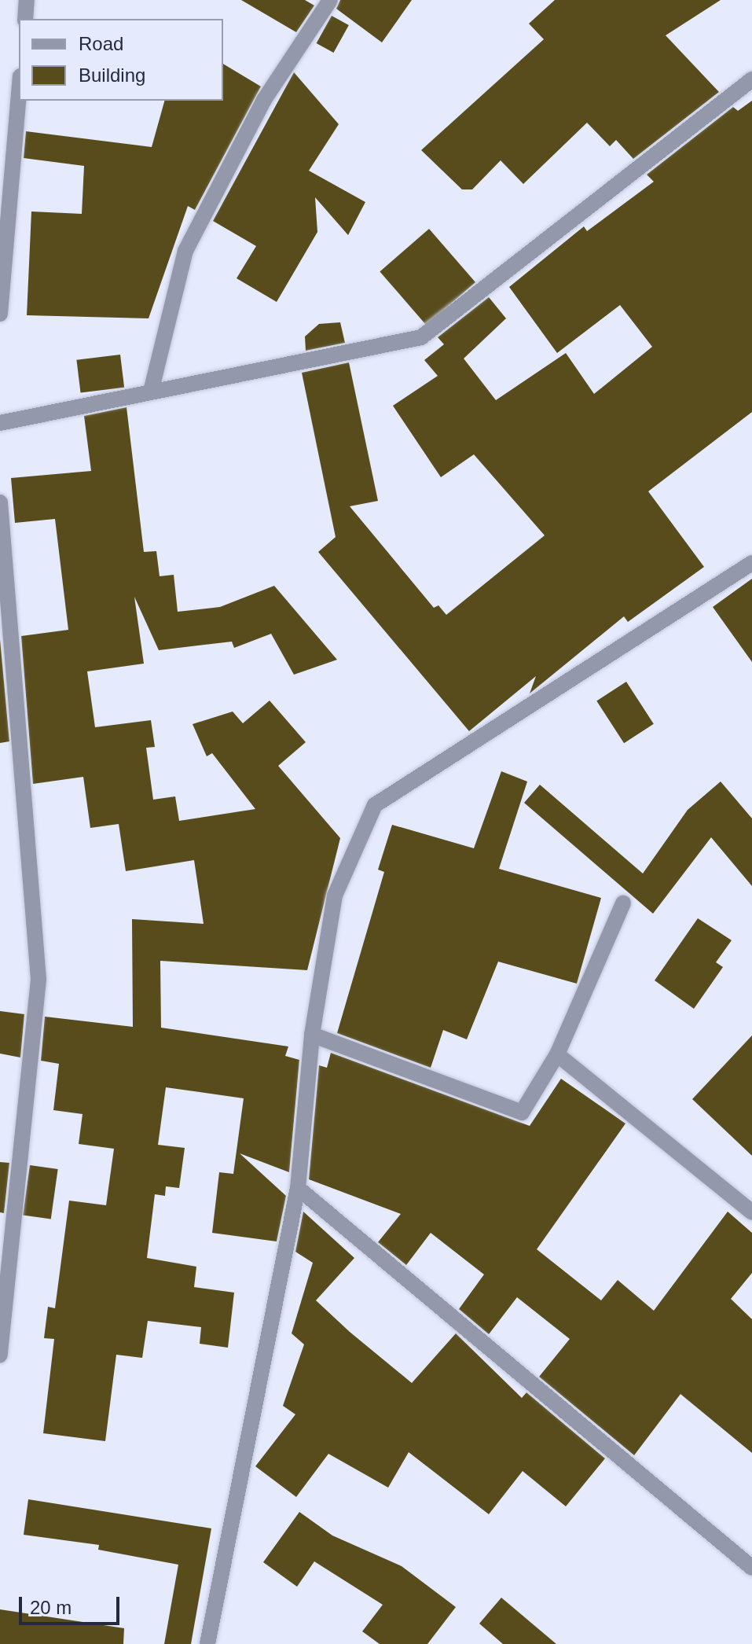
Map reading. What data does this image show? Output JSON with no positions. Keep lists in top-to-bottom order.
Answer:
{
  "legend": ["Road", "Building"],
  "scale_bar": "20 m"
}
